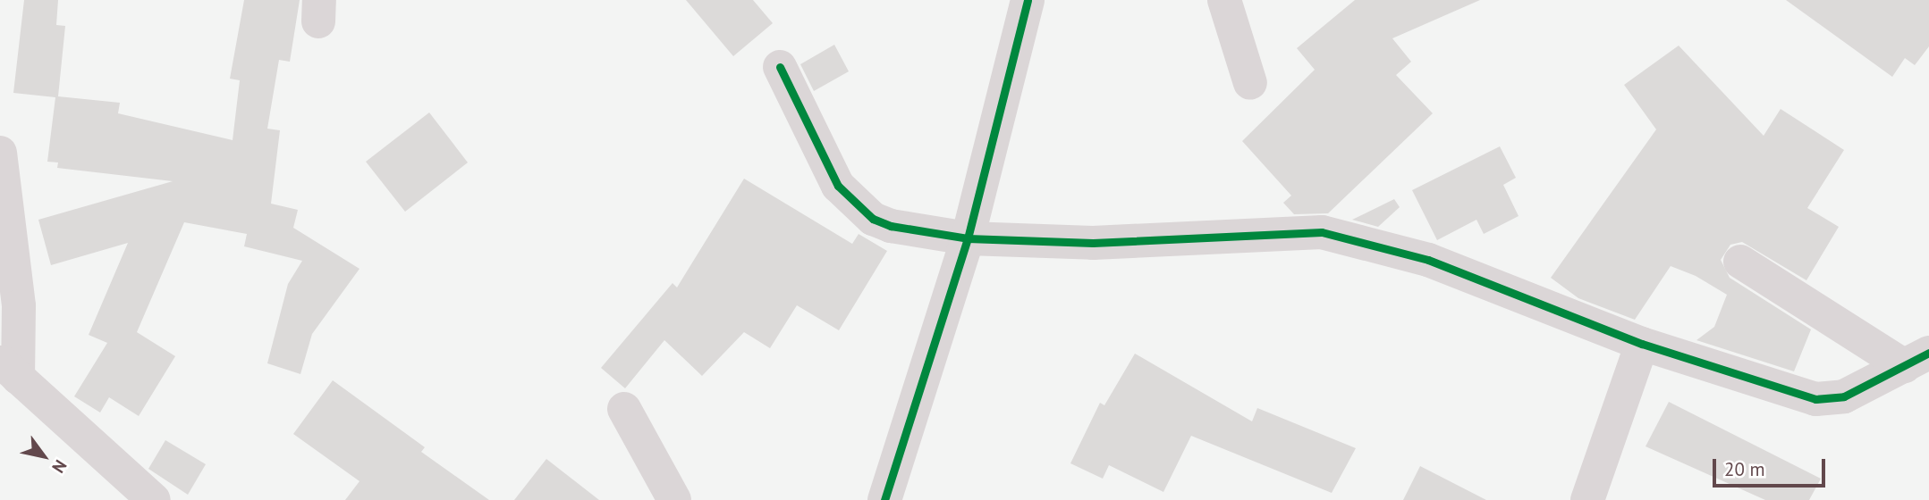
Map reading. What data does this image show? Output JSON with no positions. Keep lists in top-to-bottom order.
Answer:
{
  "scale_bar": "20 m",
  "north": "bottom right"
}
